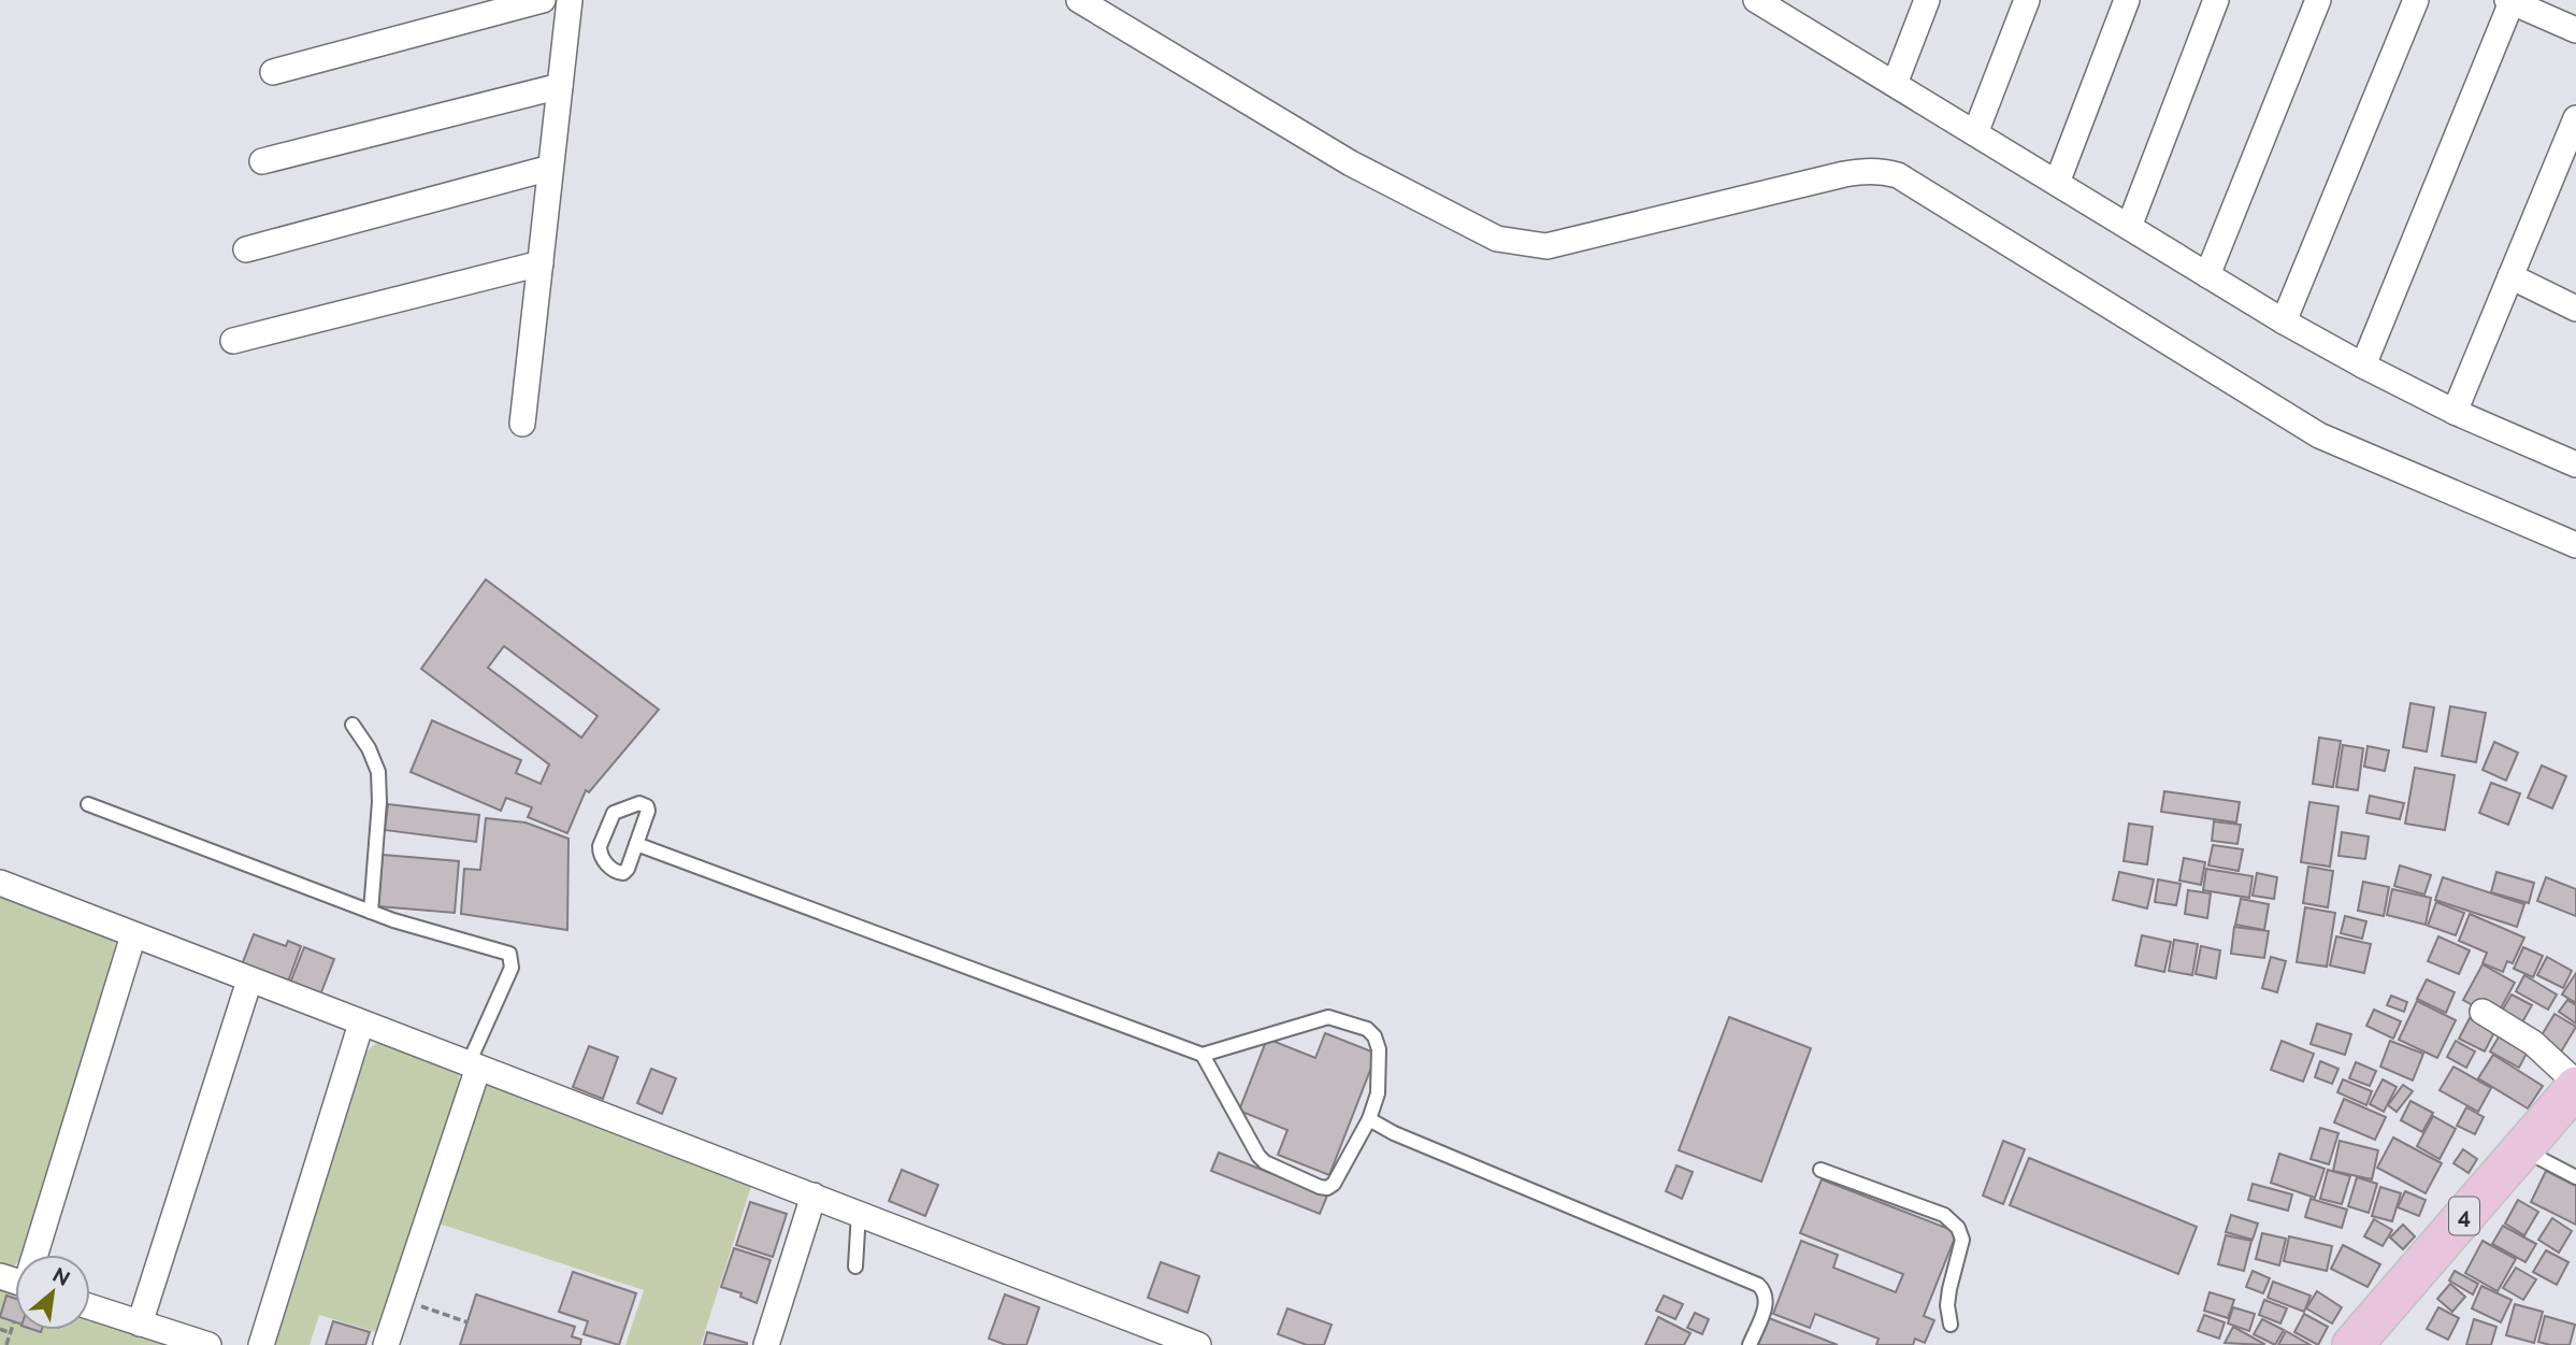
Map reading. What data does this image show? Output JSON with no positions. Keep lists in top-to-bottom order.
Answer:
{
  "streets": {
    "main road": ["4"]
  },
  "north": "top right"
}
